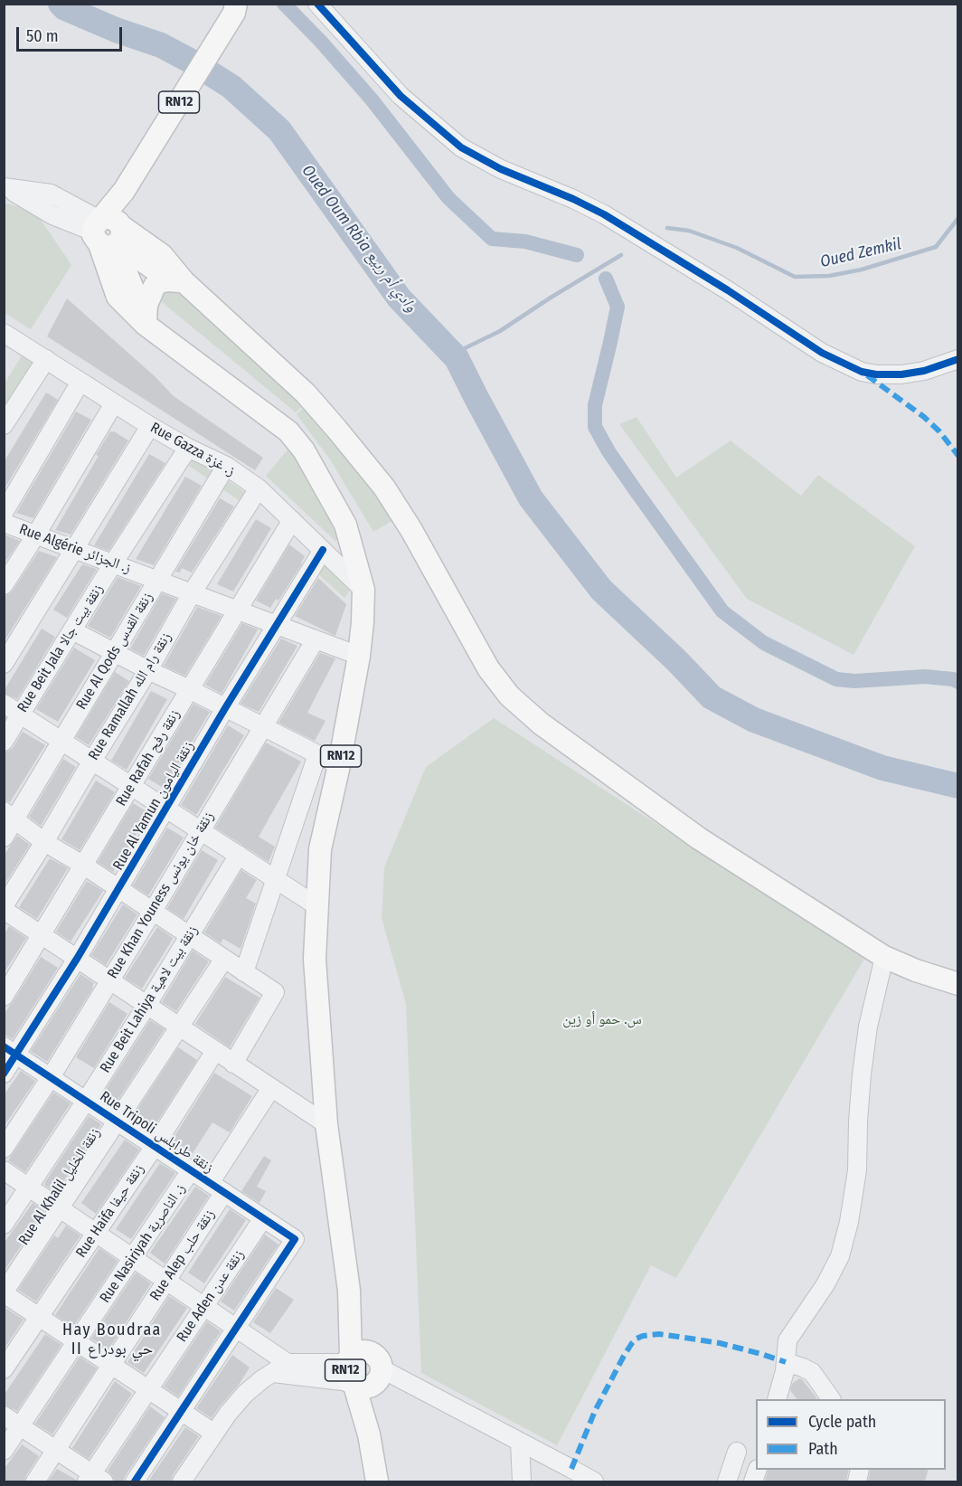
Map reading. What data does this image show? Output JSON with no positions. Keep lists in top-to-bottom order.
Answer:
{
  "streets": {
    "main road": ["RN12"],
    "street": [
      "Rue Gazza ز. غزة",
      "Rue Algérie ز. الجزائر",
      "Rue Beit Jala زنقة بيت جالا",
      "Rue Al Qods زنقة القدس",
      "Rue Ramallah زنقة رام الله",
      "Rue Rafah زنقة رفح",
      "Rue Al Yamun زنقة اليامون",
      "Rue Khan Youness زنقة خان يونس",
      "Rue Beit Lahiya زنقة بيت لاهية",
      "Rue Tripoli زنقة طرابلس",
      "Rue Al Khalil زنقة الخليل",
      "Rue Haifa زنقة حيفا",
      "Rue Nasiriyah ز. الناصرية",
      "Rue Alep زنقة حلب",
      "Rue Aden زنقة عدن"
    ]
  },
  "crossings": [
    ["RN12", "Rue Gazza ز. غزة"],
    ["RN12", "Rue Algérie ز. الجزائر"],
    ["Rue Gazza ز. غزة", "Rue Beit Jala زنقة بيت جالا"],
    ["Rue Gazza ز. غزة", "Rue Al Qods زنقة القدس"],
    ["Rue Gazza ز. غزة", "Rue Ramallah زنقة رام الله"],
    ["Rue Gazza ز. غزة", "Rue Rafah زنقة رفح"],
    ["Rue Gazza ز. غزة", "Rue Al Yamun زنقة اليامون"],
    ["Rue Algérie ز. الجزائر", "Rue Beit Jala زنقة بيت جالا"],
    ["Rue Algérie ز. الجزائر", "Rue Al Qods زنقة القدس"],
    ["Rue Algérie ز. الجزائر", "Rue Ramallah زنقة رام الله"],
    ["Rue Algérie ز. الجزائر", "Rue Rafah زنقة رفح"],
    ["Rue Algérie ز. الجزائر", "Rue Al Yamun زنقة اليامون"],
    ["Rue Algérie ز. الجزائر", "Rue Khan Youness زنقة خان يونس"],
    ["Rue Al Yamun زنقة اليامون", "Rue Tripoli زنقة طرابلس"],
    ["Rue Khan Youness زنقة خان يونس", "Rue Tripoli زنقة طرابلس"],
    ["Rue Beit Lahiya زنقة بيت لاهية", "Rue Tripoli زنقة طرابلس"],
    ["Rue Tripoli زنقة طرابلس", "Rue Al Khalil زنقة الخليل"],
    ["Rue Tripoli زنقة طرابلس", "Rue Haifa زنقة حيفا"],
    ["Rue Tripoli زنقة طرابلس", "Rue Nasiriyah ز. الناصرية"],
    ["Rue Tripoli زنقة طرابلس", "Rue Alep زنقة حلب"],
    ["Rue Tripoli زنقة طرابلس", "Rue Aden زنقة عدن"]
  ],
  "districts": ["Hay Boudraa II حي بودراع"],
  "water": ["Oued Oum Rbia وادي أم ربيع", "Oued Zemkil"],
  "parks": ["س. حمو أو زين"],
  "legend": ["Cycle path", "Path"],
  "scale_bar": "50 m"
}
